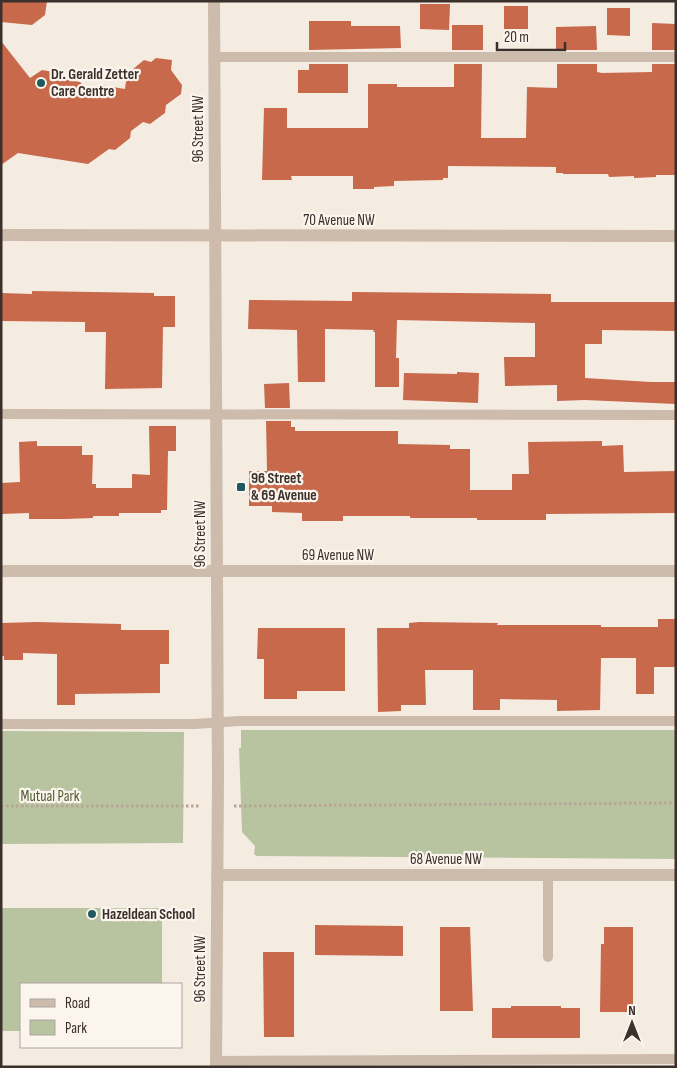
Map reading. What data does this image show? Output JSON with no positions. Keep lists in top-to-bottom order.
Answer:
{
  "streets": {
    "street": [
      "96 Street NW",
      "70 Avenue NW",
      "69 Avenue NW",
      "68 Avenue NW"
    ]
  },
  "crossings": [
    ["96 Street NW", "70 Avenue NW"],
    ["96 Street NW", "69 Avenue NW"],
    ["96 Street NW", "68 Avenue NW"]
  ],
  "parks": ["Mutual Park"],
  "places": {
    "other": ["Dr. Gerald Zetter Care Centre", "Hazeldean School"],
    "transit": ["96 Street & 69 Avenue"]
  },
  "legend": ["Road", "Park"],
  "scale_bar": "20 m",
  "north": "top"
}
